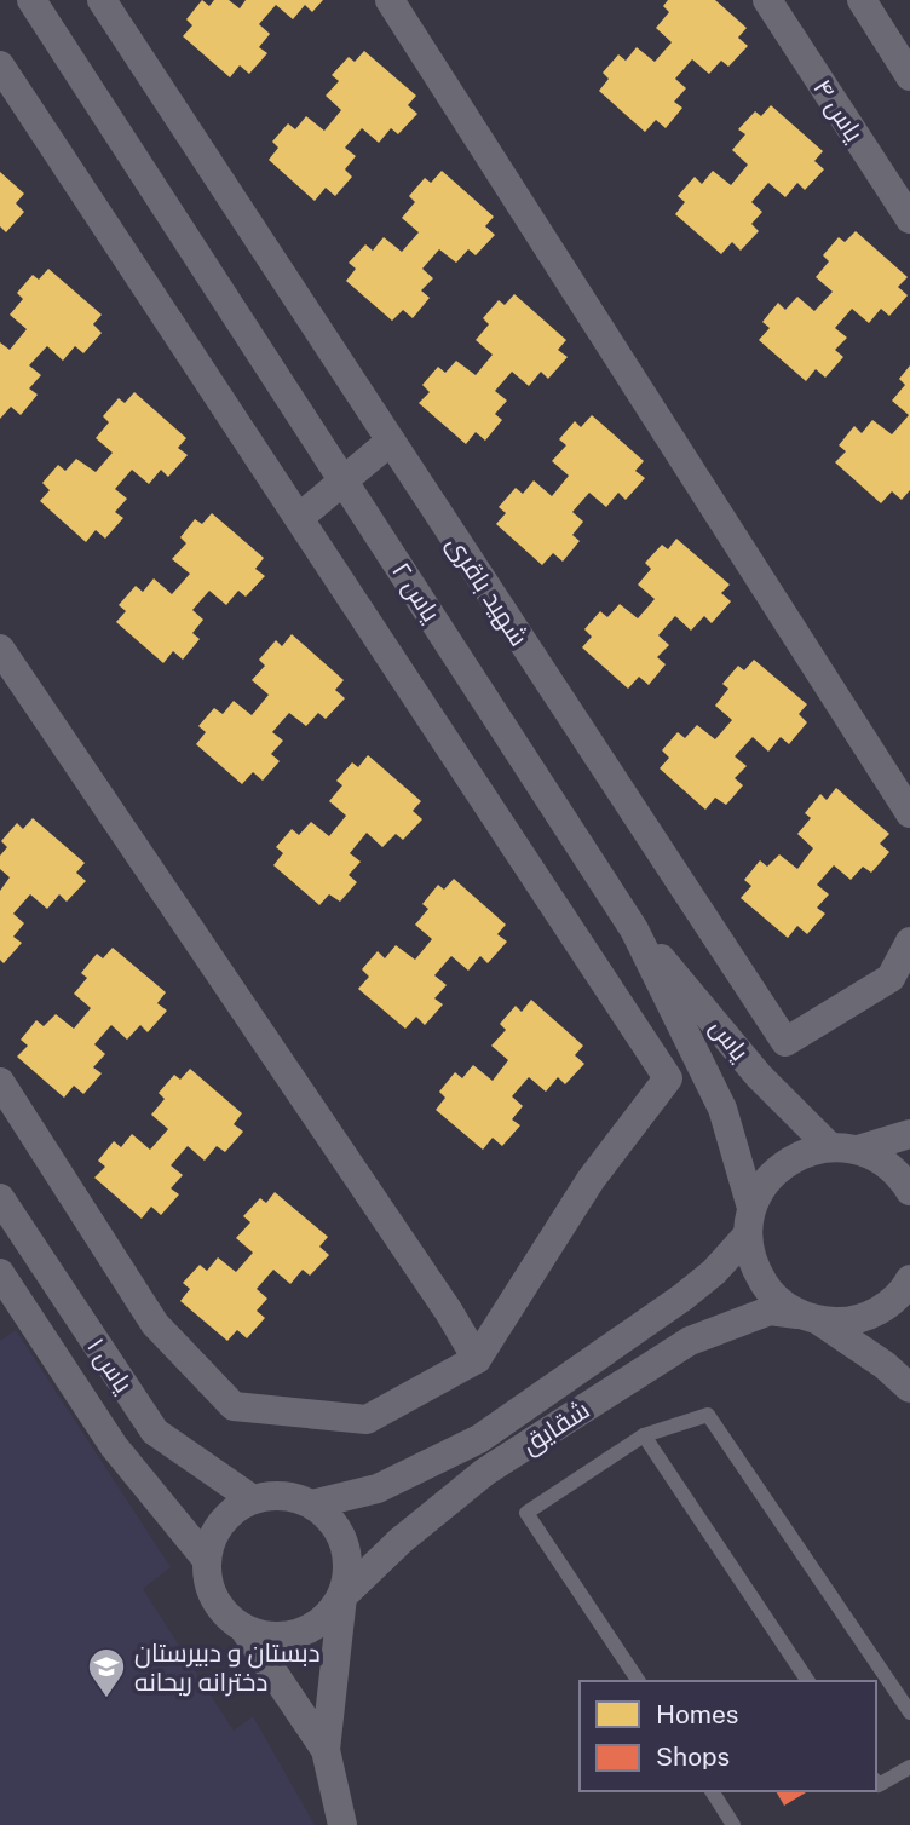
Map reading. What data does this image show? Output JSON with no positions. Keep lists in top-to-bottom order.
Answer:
{
  "streets": {
    "street": [
      "یاس ۴",
      "شهید باقری",
      "یاس ۲",
      "یاس",
      "یاس ۱",
      "شقایق"
    ]
  },
  "crossings": [
    ["یاس ۲", "یاس"],
    ["یاس ۲", "شقایق"],
    ["یاس", "شقایق"],
    ["یاس ۱", "شقایق"]
  ],
  "places": {
    "school or university": ["دبستان و دبیرستان دخترانه ریحانه"]
  },
  "legend": ["Homes", "Shops"]
}
